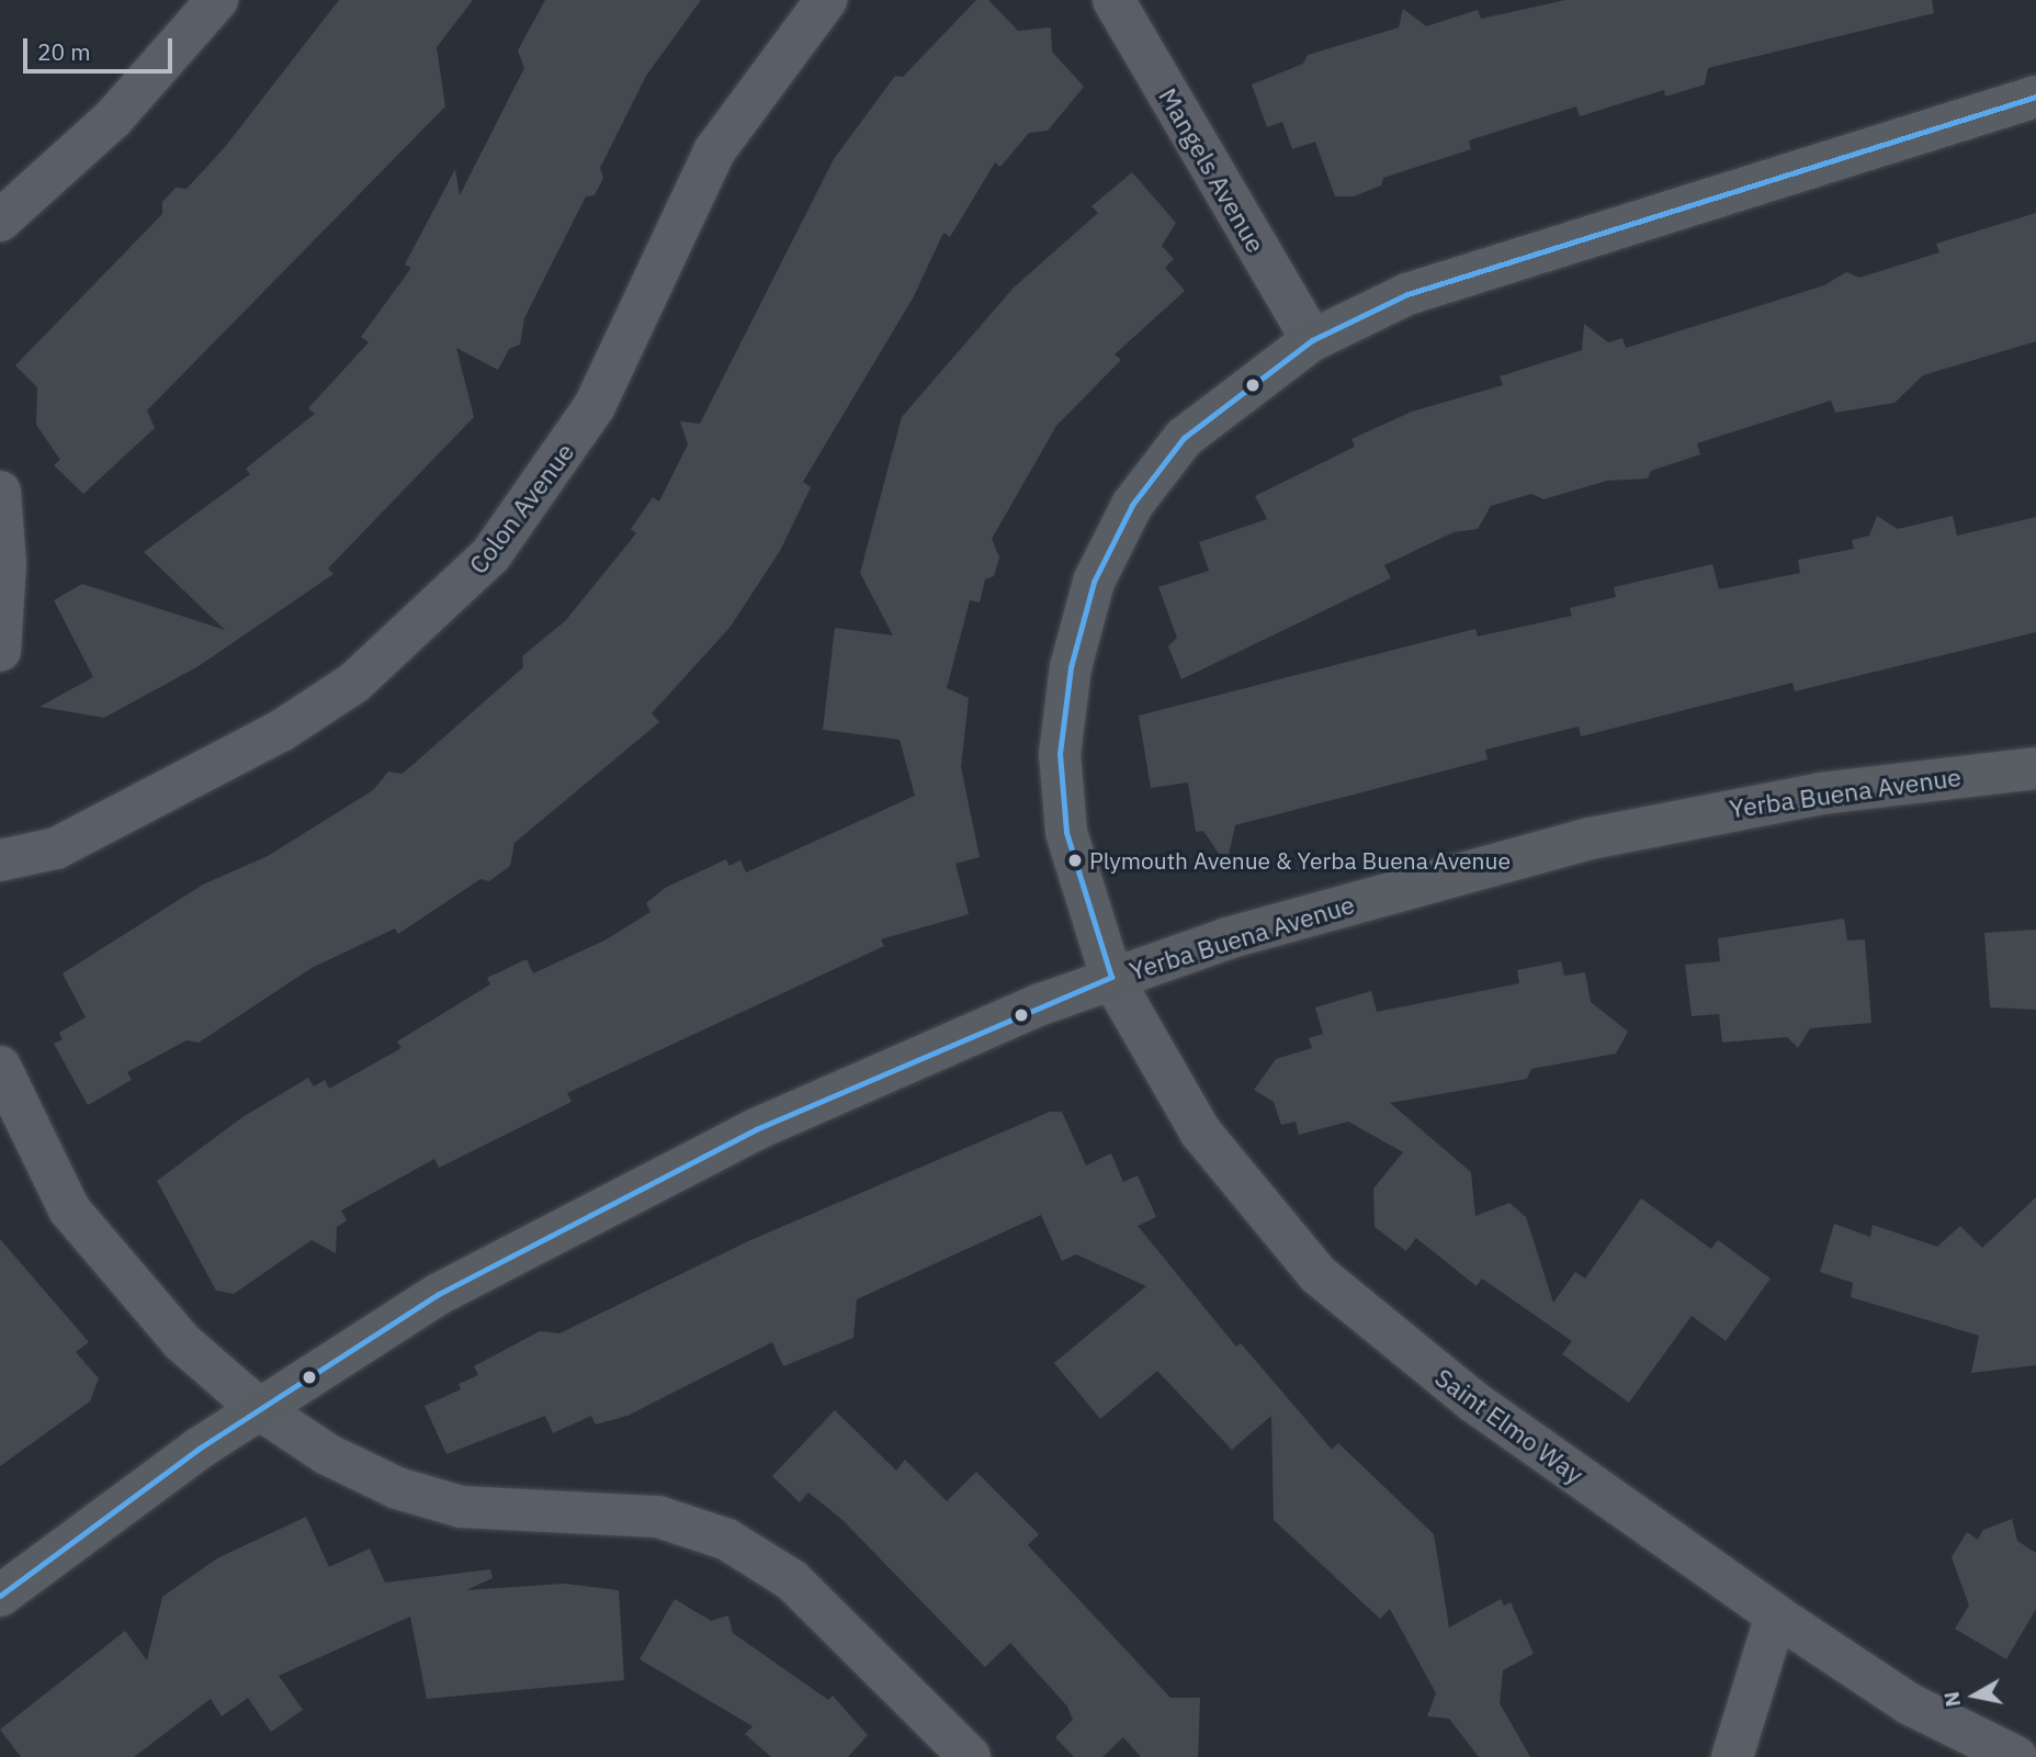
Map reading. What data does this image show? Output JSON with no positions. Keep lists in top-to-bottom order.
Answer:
{
  "streets": {
    "street": [
      "Mangels Avenue",
      "Colon Avenue",
      "Yerba Buena Avenue",
      "Saint Elmo Way"
    ]
  },
  "crossings": [
    ["Yerba Buena Avenue", "Saint Elmo Way"]
  ],
  "places": ["Plymouth Avenue & Yerba Buena Avenue"],
  "scale_bar": "20 m",
  "north": "left"
}
